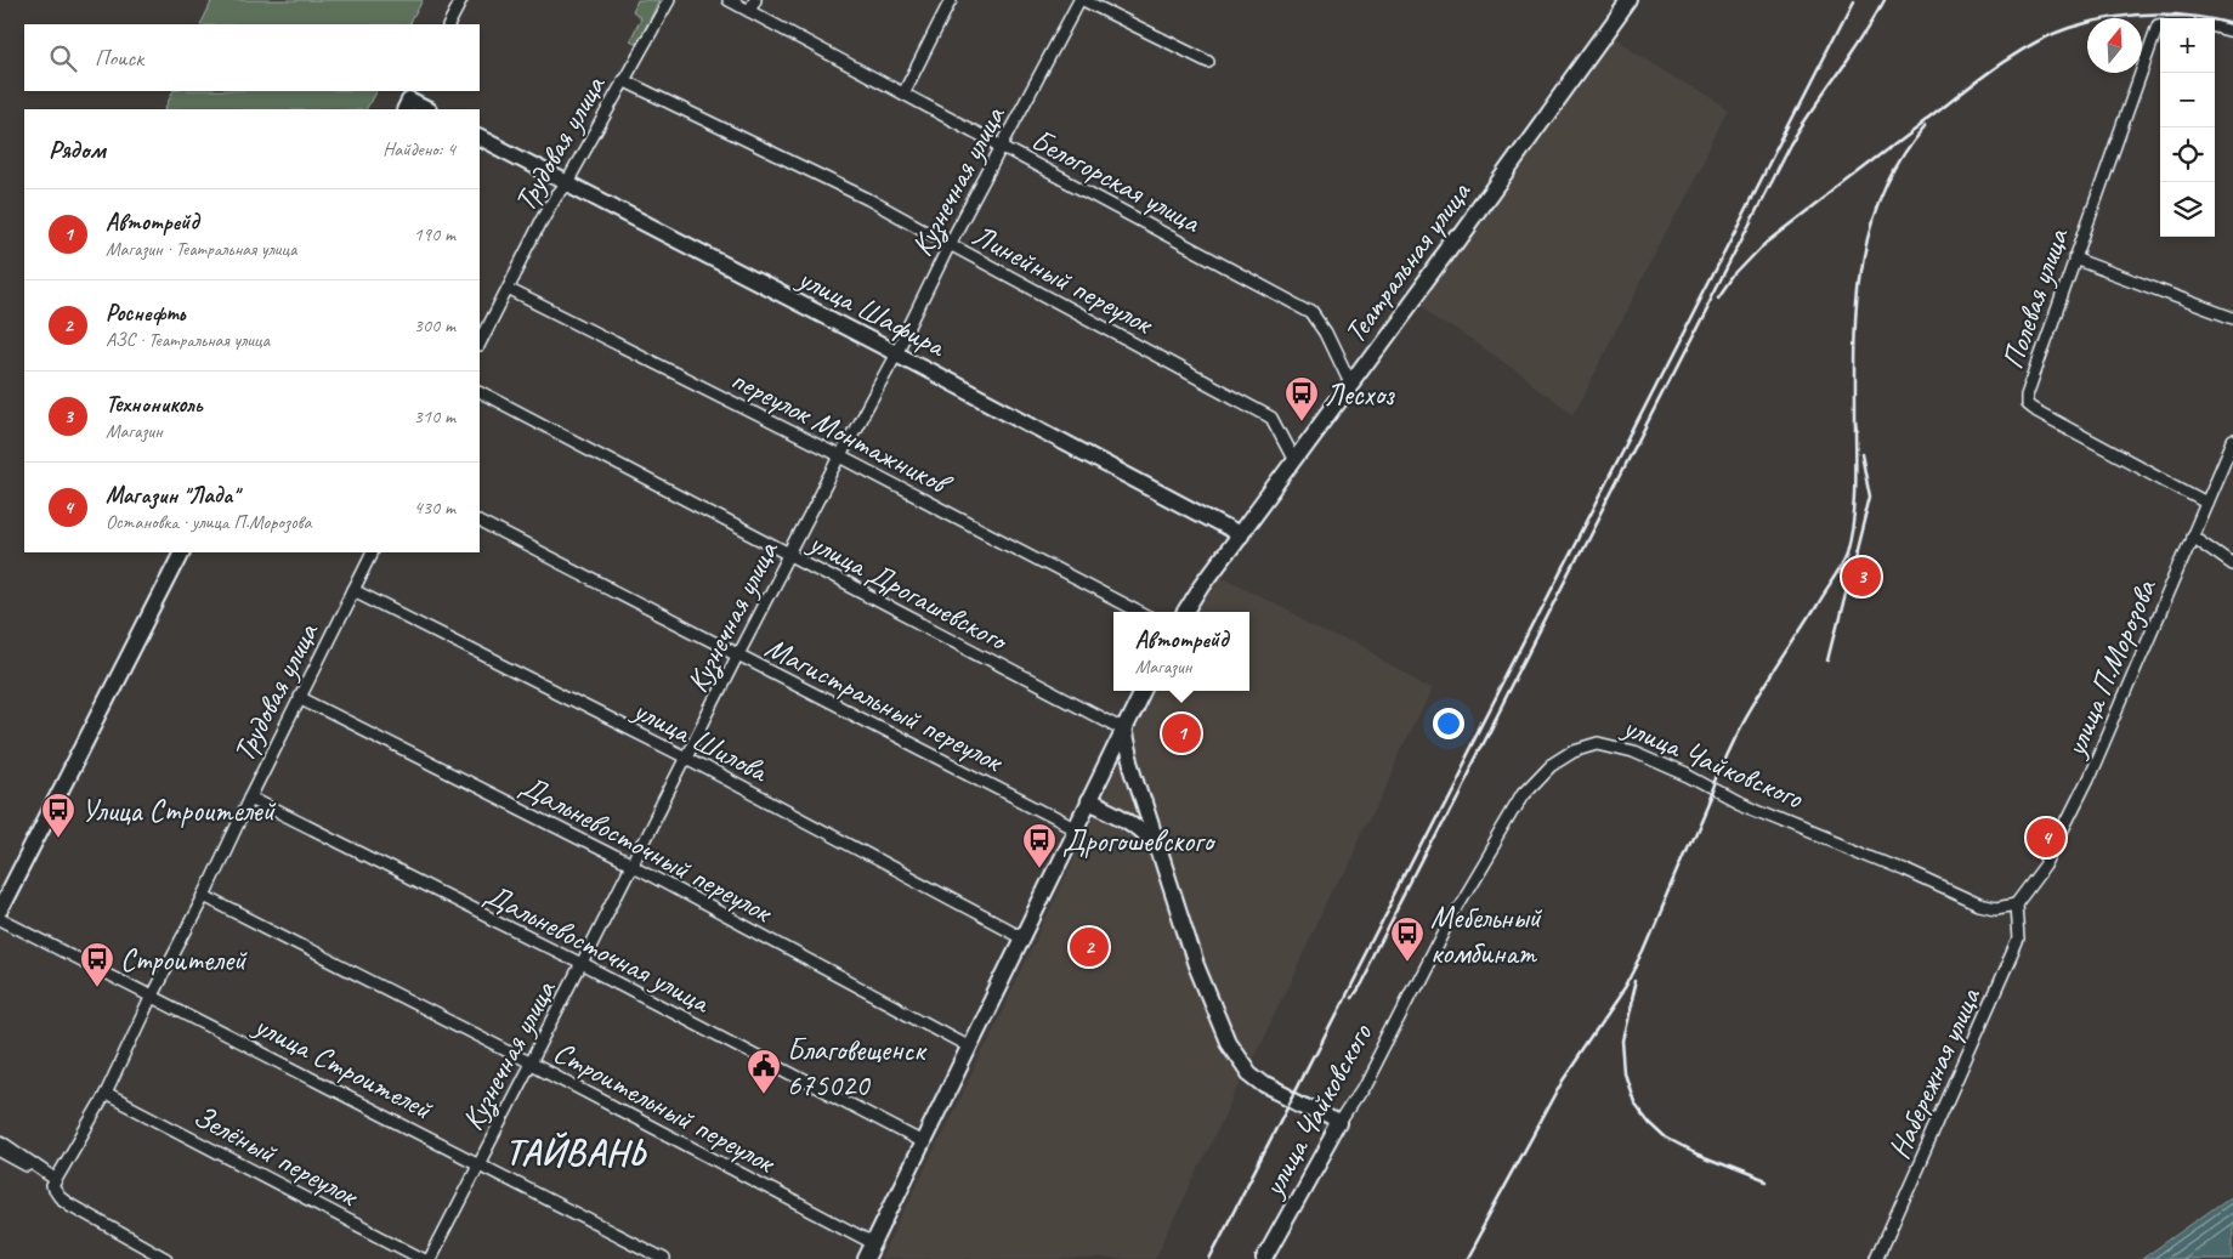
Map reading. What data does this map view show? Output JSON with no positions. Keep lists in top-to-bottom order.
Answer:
{
  "streets": {
    "street": [
      "Трудовая улица",
      "Белогорская улица",
      "Кузнечная улица",
      "Театральная улица",
      "Линейный переулок",
      "Полевая улица",
      "улица Шафира",
      "переулок Монтажников",
      "улица Дрогашевского",
      "улица П.Морозова",
      "Магистральный переулок",
      "улица Шилова",
      "улица Чайковского",
      "Дальневосточный переулок",
      "Дальневосточная улица",
      "улица Строителей",
      "Набережная улица",
      "Строительный переулок",
      "Зелёный переулок"
    ]
  },
  "crossings": [
    ["Трудовая улица", "Линейный переулок"],
    ["Трудовая улица", "улица Шафира"],
    ["Трудовая улица", "переулок Монтажников"],
    ["Трудовая улица", "улица Шилова"],
    ["Трудовая улица", "Дальневосточный переулок"],
    ["Трудовая улица", "Дальневосточная улица"],
    ["Трудовая улица", "улица Строителей"],
    ["Трудовая улица", "Строительный переулок"],
    ["Трудовая улица", "Зелёный переулок"],
    ["Белогорская улица", "Кузнечная улица"],
    ["Белогорская улица", "Театральная улица"],
    ["Кузнечная улица", "Линейный переулок"],
    ["Кузнечная улица", "улица Шафира"],
    ["Кузнечная улица", "переулок Монтажников"],
    ["Кузнечная улица", "улица Дрогашевского"],
    ["Кузнечная улица", "Магистральный переулок"],
    ["Кузнечная улица", "улица Шилова"],
    ["Кузнечная улица", "Дальневосточный переулок"],
    ["Кузнечная улица", "Дальневосточная улица"],
    ["Кузнечная улица", "улица Строителей"],
    ["Кузнечная улица", "Строительный переулок"],
    ["Театральная улица", "Линейный переулок"],
    ["Театральная улица", "улица Шафира"],
    ["Полевая улица", "улица П.Морозова"],
    ["улица П.Морозова", "улица Чайковского"],
    ["улица П.Морозова", "Набережная улица"],
    ["улица Чайковского", "Набережная улица"]
  ],
  "districts": ["ТАЙВАНЬ"],
  "places": {
    "bus stop": [
      "Лесхоз",
      "Улица Строителей",
      "Дрогошевского",
      "Мебельный комбинат",
      "Строителей"
    ],
    "public building": ["Благовещенск 675020"]
  },
  "north": "top",
  "page": {
    "map_buttons": ["+", "−"],
    "search": "Поиск",
    "heading": ["Рядом", "Найдено: 4"],
    "list": [
      {
        "mark": "1",
        "name": "Автотрейд",
        "note": "Магазин · Театральная улица",
        "value": "190 m"
      },
      {
        "mark": "2",
        "name": "Роснефть",
        "note": "АЗС · Театральная улица",
        "value": "300 m"
      },
      {
        "mark": "3",
        "name": "Технониколь",
        "note": "Магазин",
        "value": "310 m"
      },
      {
        "mark": "4",
        "name": "Магазин \"Лада\"",
        "note": "Остановка · улица П.Морозова",
        "value": "430 m"
      }
    ],
    "pins": [
      "3",
      "1",
      "4",
      "2"
    ],
    "popup": ["Автотрейд", "Магазин"]
  }
}
